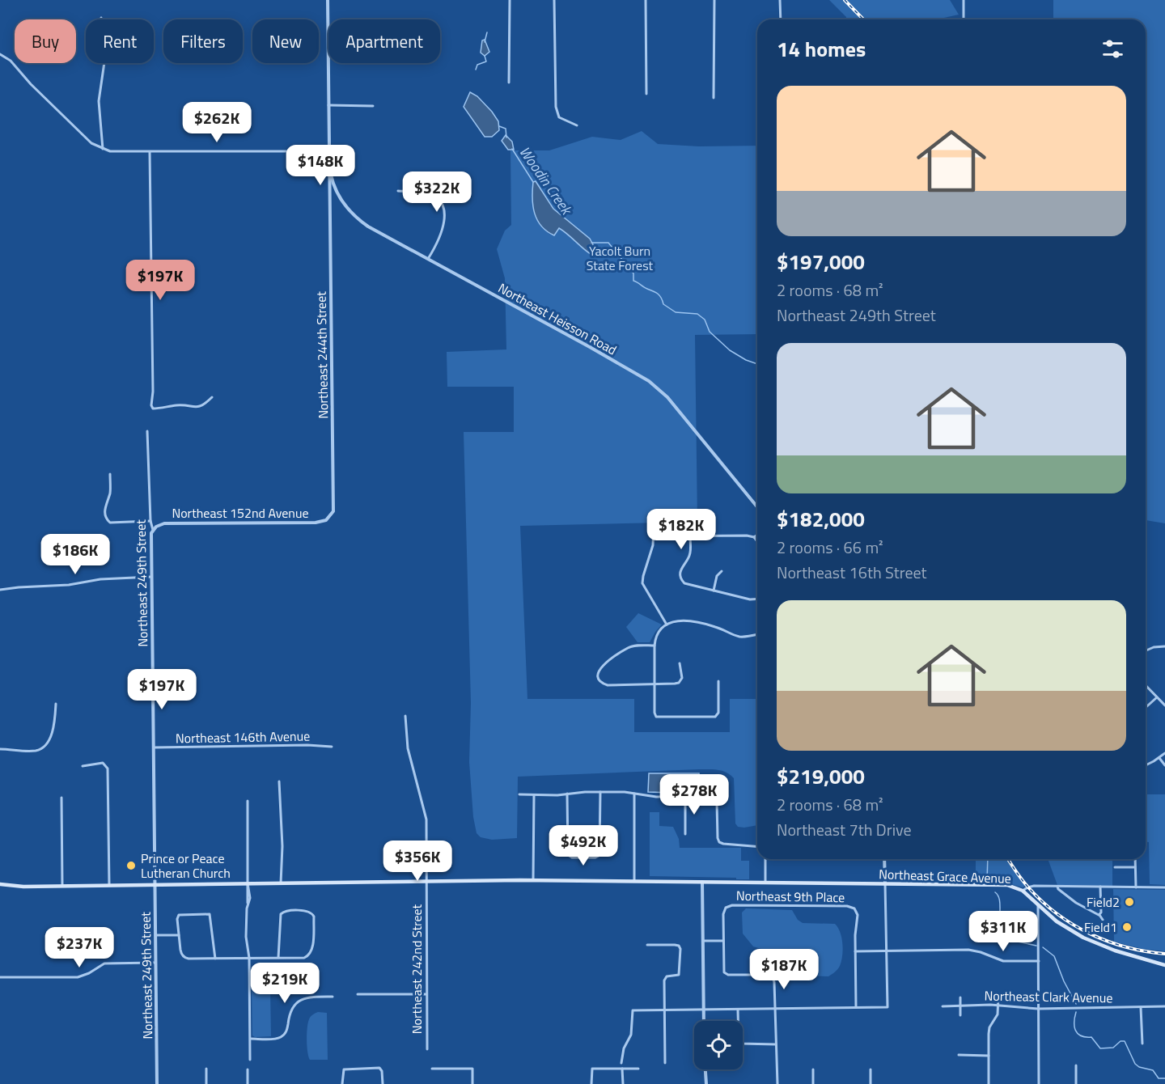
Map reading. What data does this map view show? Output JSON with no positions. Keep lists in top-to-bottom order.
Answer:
{
  "streets": {
    "main road": ["Northeast Grace Avenue"],
    "street": [
      "Northeast Heisson Road",
      "Northeast 244th Street",
      "Northeast 152nd Avenue",
      "Northeast 249th Street",
      "Northeast 146th Avenue",
      "Northeast 9th Place",
      "Northeast 242nd Street",
      "Northeast Clark Avenue"
    ]
  },
  "crossings": [
    ["Northeast Heisson Road", "Northeast 244th Street"],
    ["Northeast 244th Street", "Northeast 152nd Avenue"],
    ["Northeast 152nd Avenue", "Northeast 249th Street"],
    ["Northeast 249th Street", "Northeast 146th Avenue"],
    ["Northeast 249th Street", "Northeast Grace Avenue"],
    ["Northeast Grace Avenue", "Northeast 242nd Street"]
  ],
  "water": ["Woodin Creek"],
  "parks": ["Yacolt Burn State Forest"],
  "places": ["Prince or Peace Lutheran Church", "Field2", "Field1"],
  "page": {
    "chip": [
      "Buy",
      "Rent",
      "Filters",
      "New",
      "Apartment"
    ],
    "heading": "14 homes",
    "list": [
      {
        "name": "$197,000",
        "note": "2 rooms · 68 m² · Northeast 249th Street"
      },
      {
        "name": "$182,000",
        "note": "2 rooms · 66 m² · Northeast 16th Street"
      },
      {
        "name": "$219,000",
        "note": "2 rooms · 68 m² · Northeast 7th Drive"
      }
    ],
    "price": [
      "$262K",
      "$148K",
      "$322K",
      "$197K",
      "$182K",
      "$186K",
      "$197K",
      "$278K",
      "$492K",
      "$356K",
      "$311K",
      "$237K",
      "$187K",
      "$219K"
    ]
  }
}
